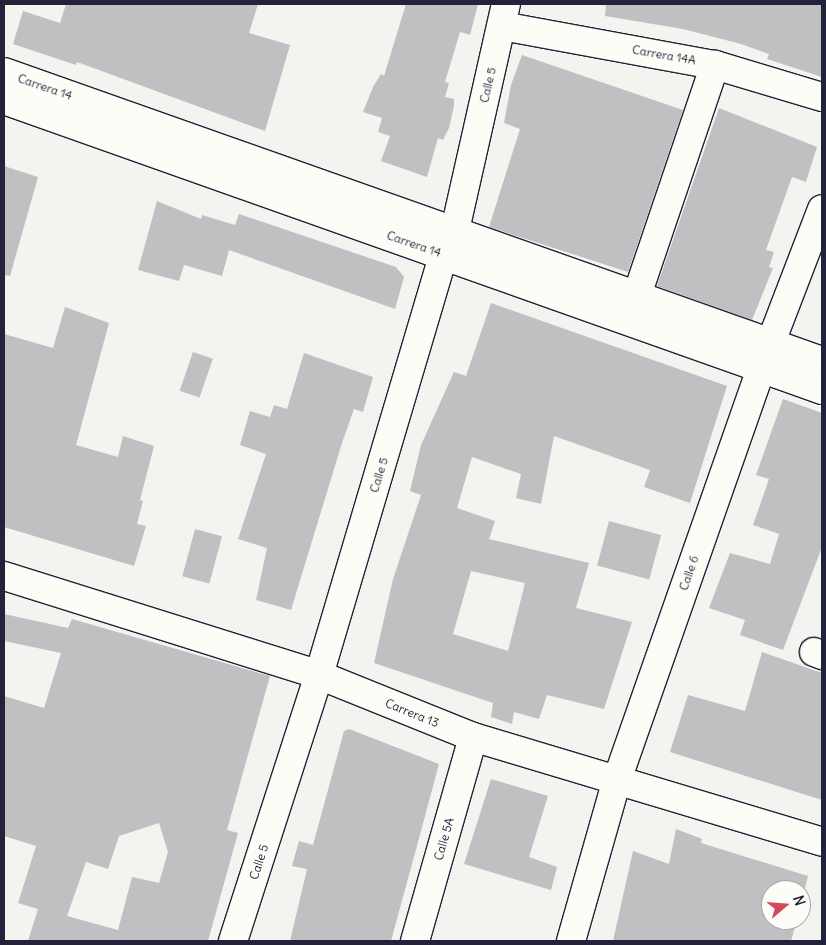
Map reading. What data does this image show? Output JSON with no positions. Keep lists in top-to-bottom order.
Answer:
{
  "streets": {
    "street": [
      "Carrera 14A",
      "Calle 5",
      "Carrera 14",
      "Calle 6",
      "Carrera 13",
      "Calle 5A"
    ]
  },
  "crossings": [
    ["Carrera 14A", "Calle 5"],
    ["Calle 5", "Carrera 14"],
    ["Calle 5", "Carrera 13"],
    ["Carrera 14", "Calle 6"],
    ["Calle 6", "Carrera 13"],
    ["Carrera 13", "Calle 5A"]
  ],
  "north": "right"
}
